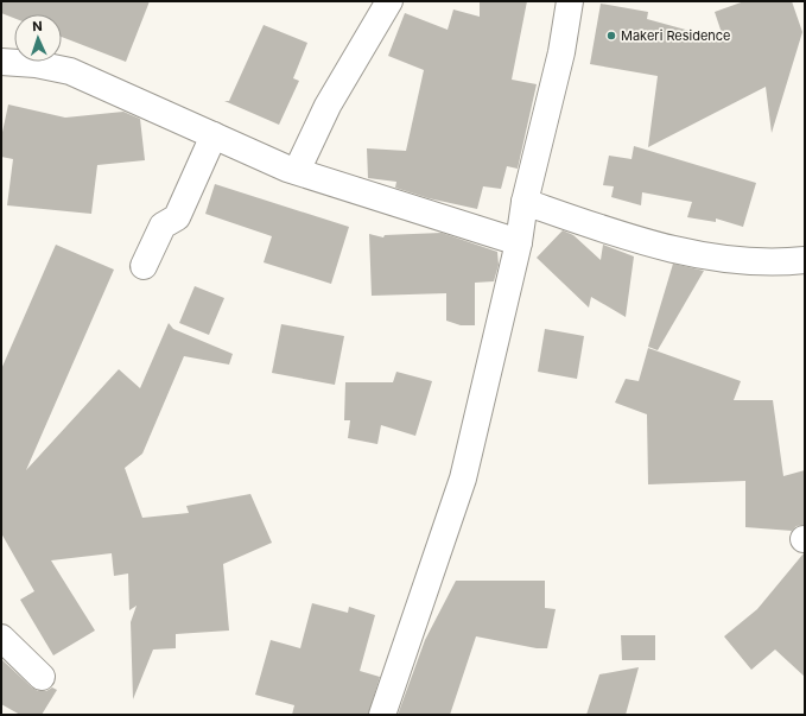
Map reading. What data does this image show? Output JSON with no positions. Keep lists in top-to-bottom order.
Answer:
{
  "places": ["Makeri Residence"],
  "north": "top"
}
